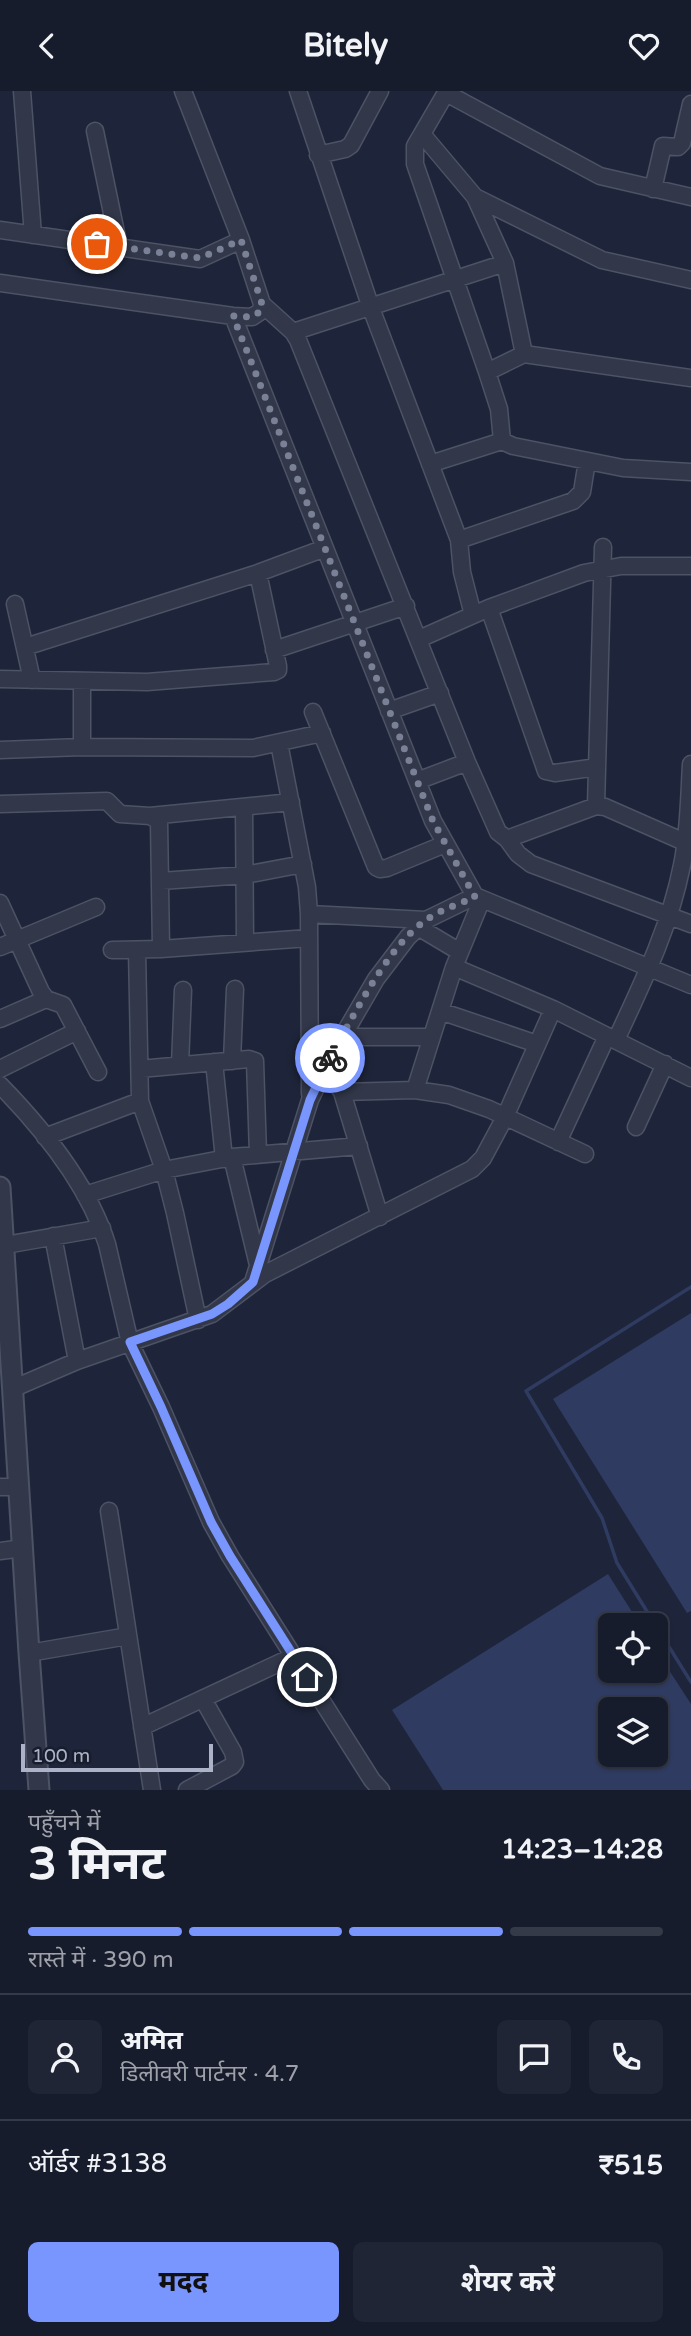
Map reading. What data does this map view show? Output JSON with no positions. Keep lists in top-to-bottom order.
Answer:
{
  "scale_bar": "100 m",
  "page": {
    "header": "Bitely",
    "scale": "100 m",
    "heading": ["3 मिनट", "पहुँचने में", "14:23–14:28"],
    "panel": [
      "अमित",
      "डिलीवरी पार्टनर · 4.7",
      "ऑर्डर #3138",
      "₹515"
    ],
    "bar": "रास्ते में · 390 m",
    "buttons": ["मदद", "शेयर करें"]
  }
}
